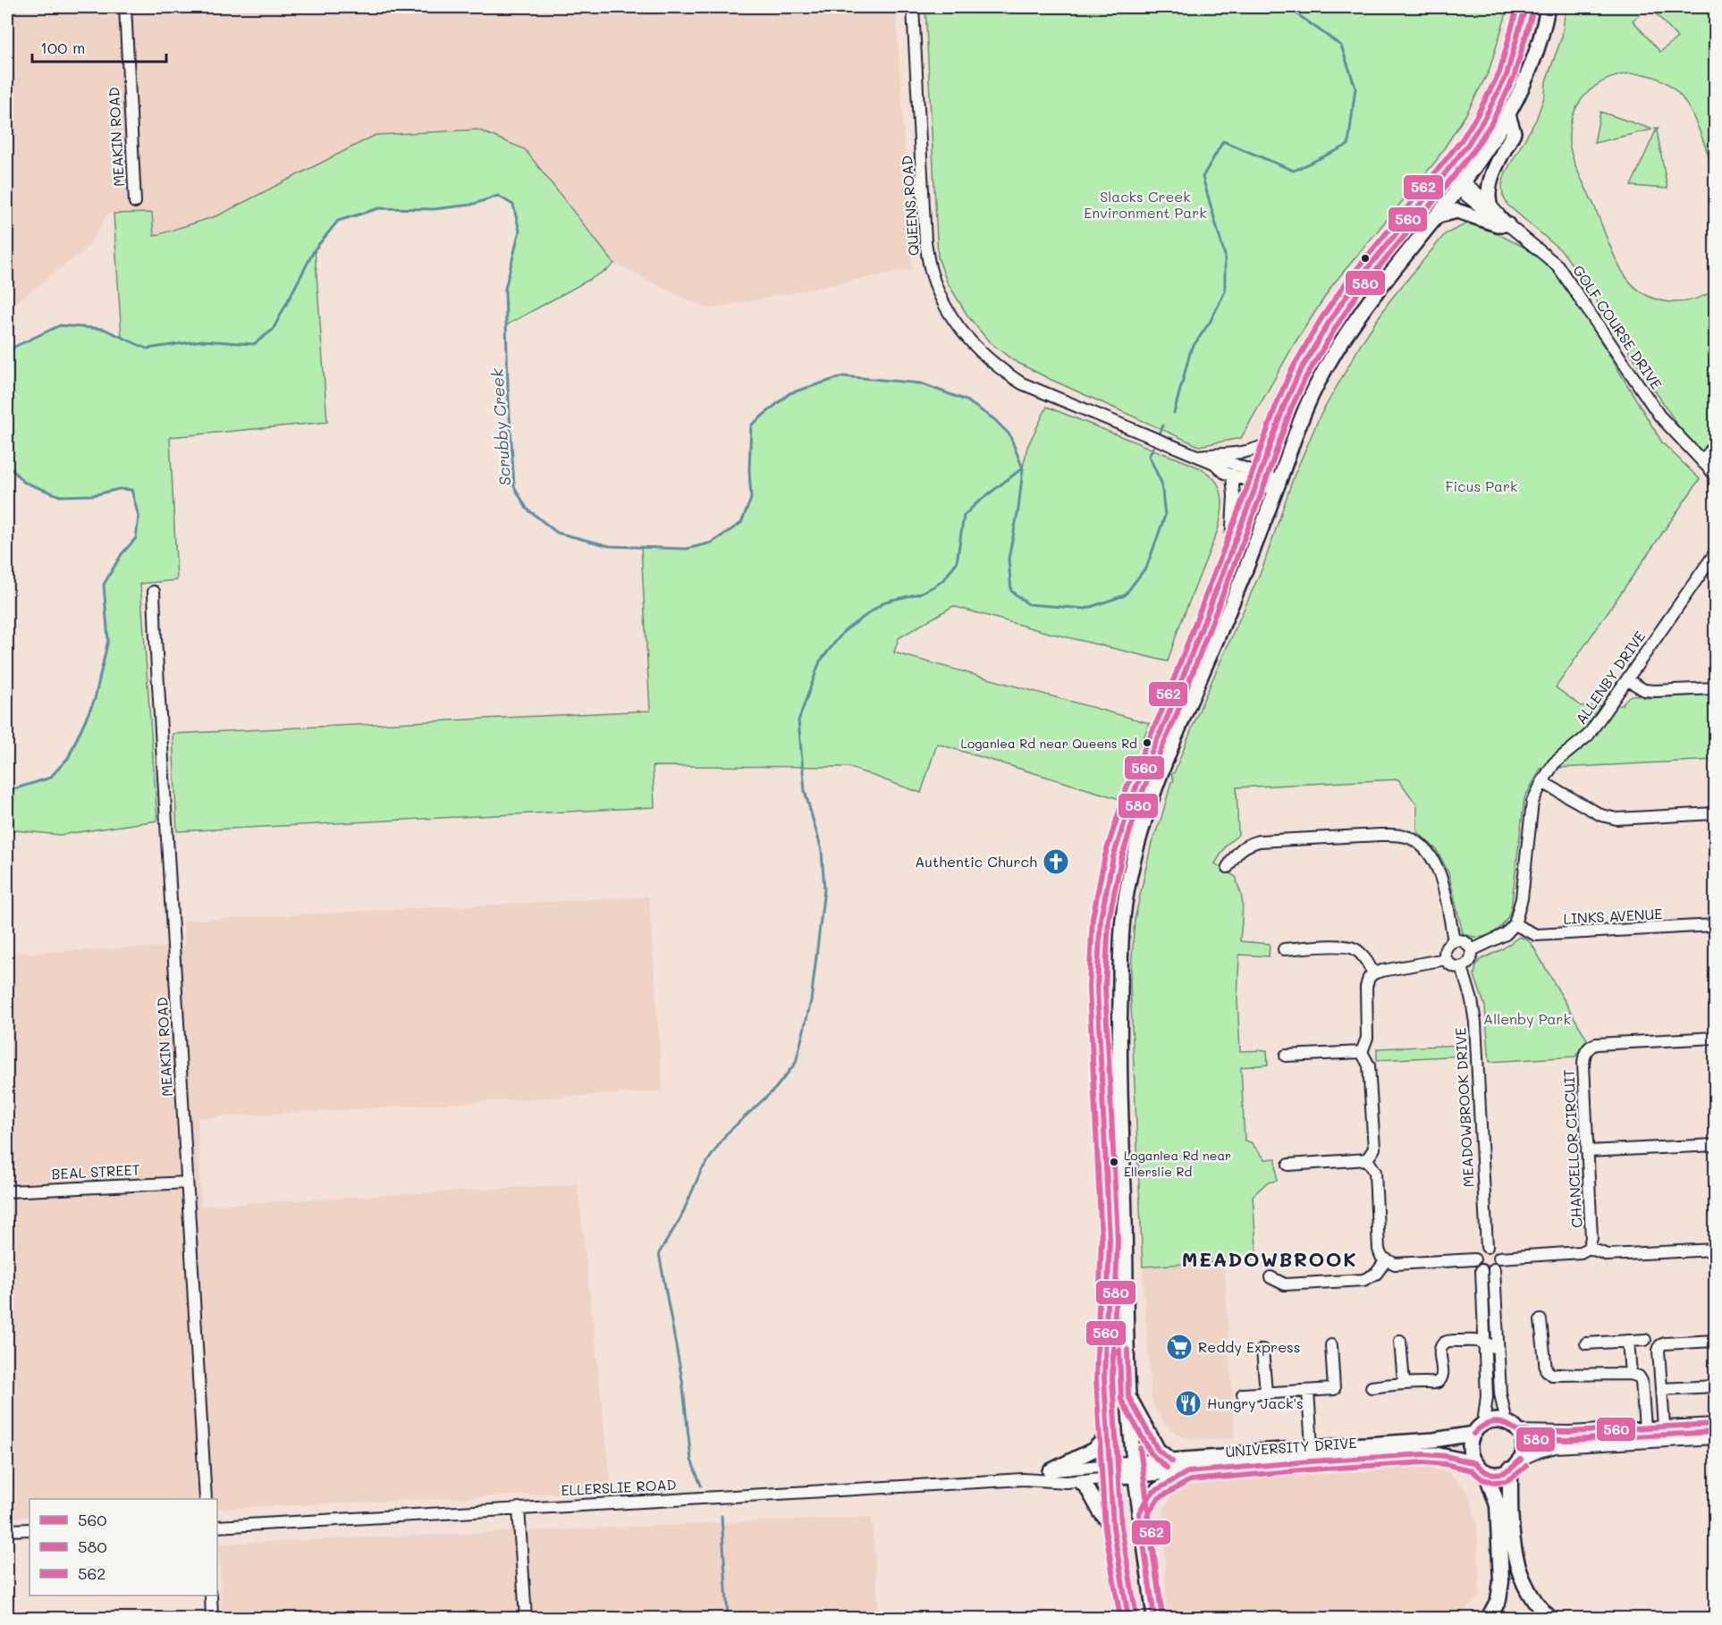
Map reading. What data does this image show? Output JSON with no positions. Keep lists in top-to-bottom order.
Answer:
{
  "streets": {
    "main road": ["UNIVERSITY DRIVE"],
    "street": [
      "MEAKIN ROAD",
      "QUEENS ROAD",
      "GOLF COURSE DRIVE",
      "ALLENBY DRIVE",
      "LINKS AVENUE",
      "MEADOWBROOK DRIVE",
      "CHANCELLOR CIRCUIT",
      "BEAL STREET",
      "ELLERSLIE ROAD"
    ]
  },
  "crossings": [
    ["MEAKIN ROAD", "BEAL STREET"],
    ["ALLENBY DRIVE", "LINKS AVENUE"],
    ["UNIVERSITY DRIVE", "ELLERSLIE ROAD"]
  ],
  "districts": ["MEADOWBROOK"],
  "water": ["Scrubby Creek"],
  "parks": ["Slacks Creek Environment Park", "Ficus Park", "Allenby Park"],
  "places": {
    "other": ["Loganlea Rd near Queens Rd", "Loganlea Rd near Ellerslie Rd"],
    "church": ["Authentic Church"],
    "supermarket": ["Reddy Express"],
    "restaurant": ["Hungry Jack's"]
  },
  "lines": ["transit line 560", "transit line 562", "transit line 580"],
  "legend": ["560", "580", "562"],
  "scale_bar": "100 m"
}
